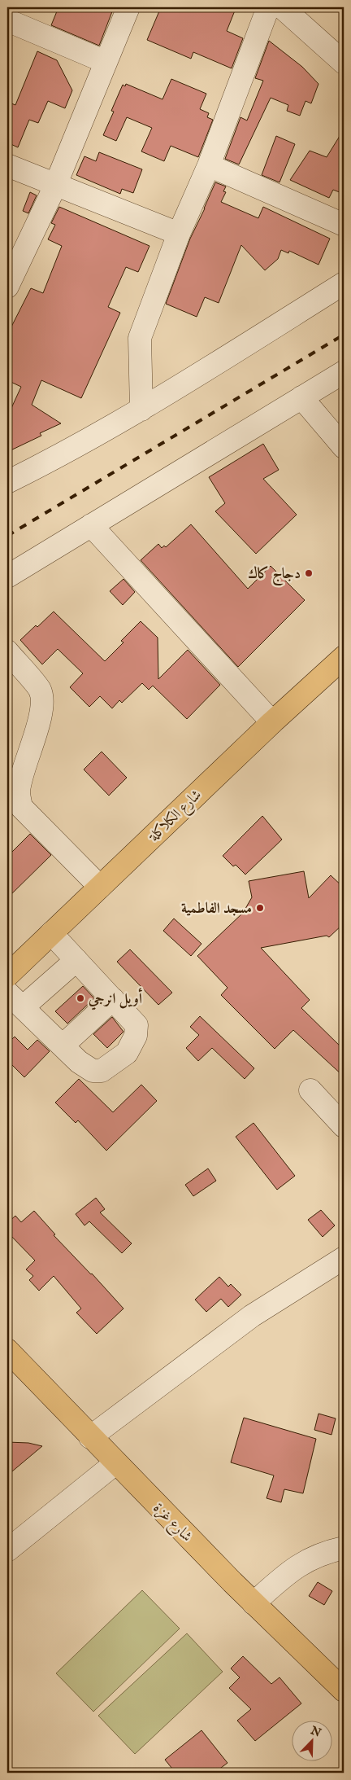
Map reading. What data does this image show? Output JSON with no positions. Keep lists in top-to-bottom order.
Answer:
{
  "streets": {
    "main road": ["شارع الكلاكلة", "شارع غزة"]
  },
  "places": ["دجاج كاك", "مسجد الفاطمية", "أويل انرجي"],
  "north": "top right"
}
